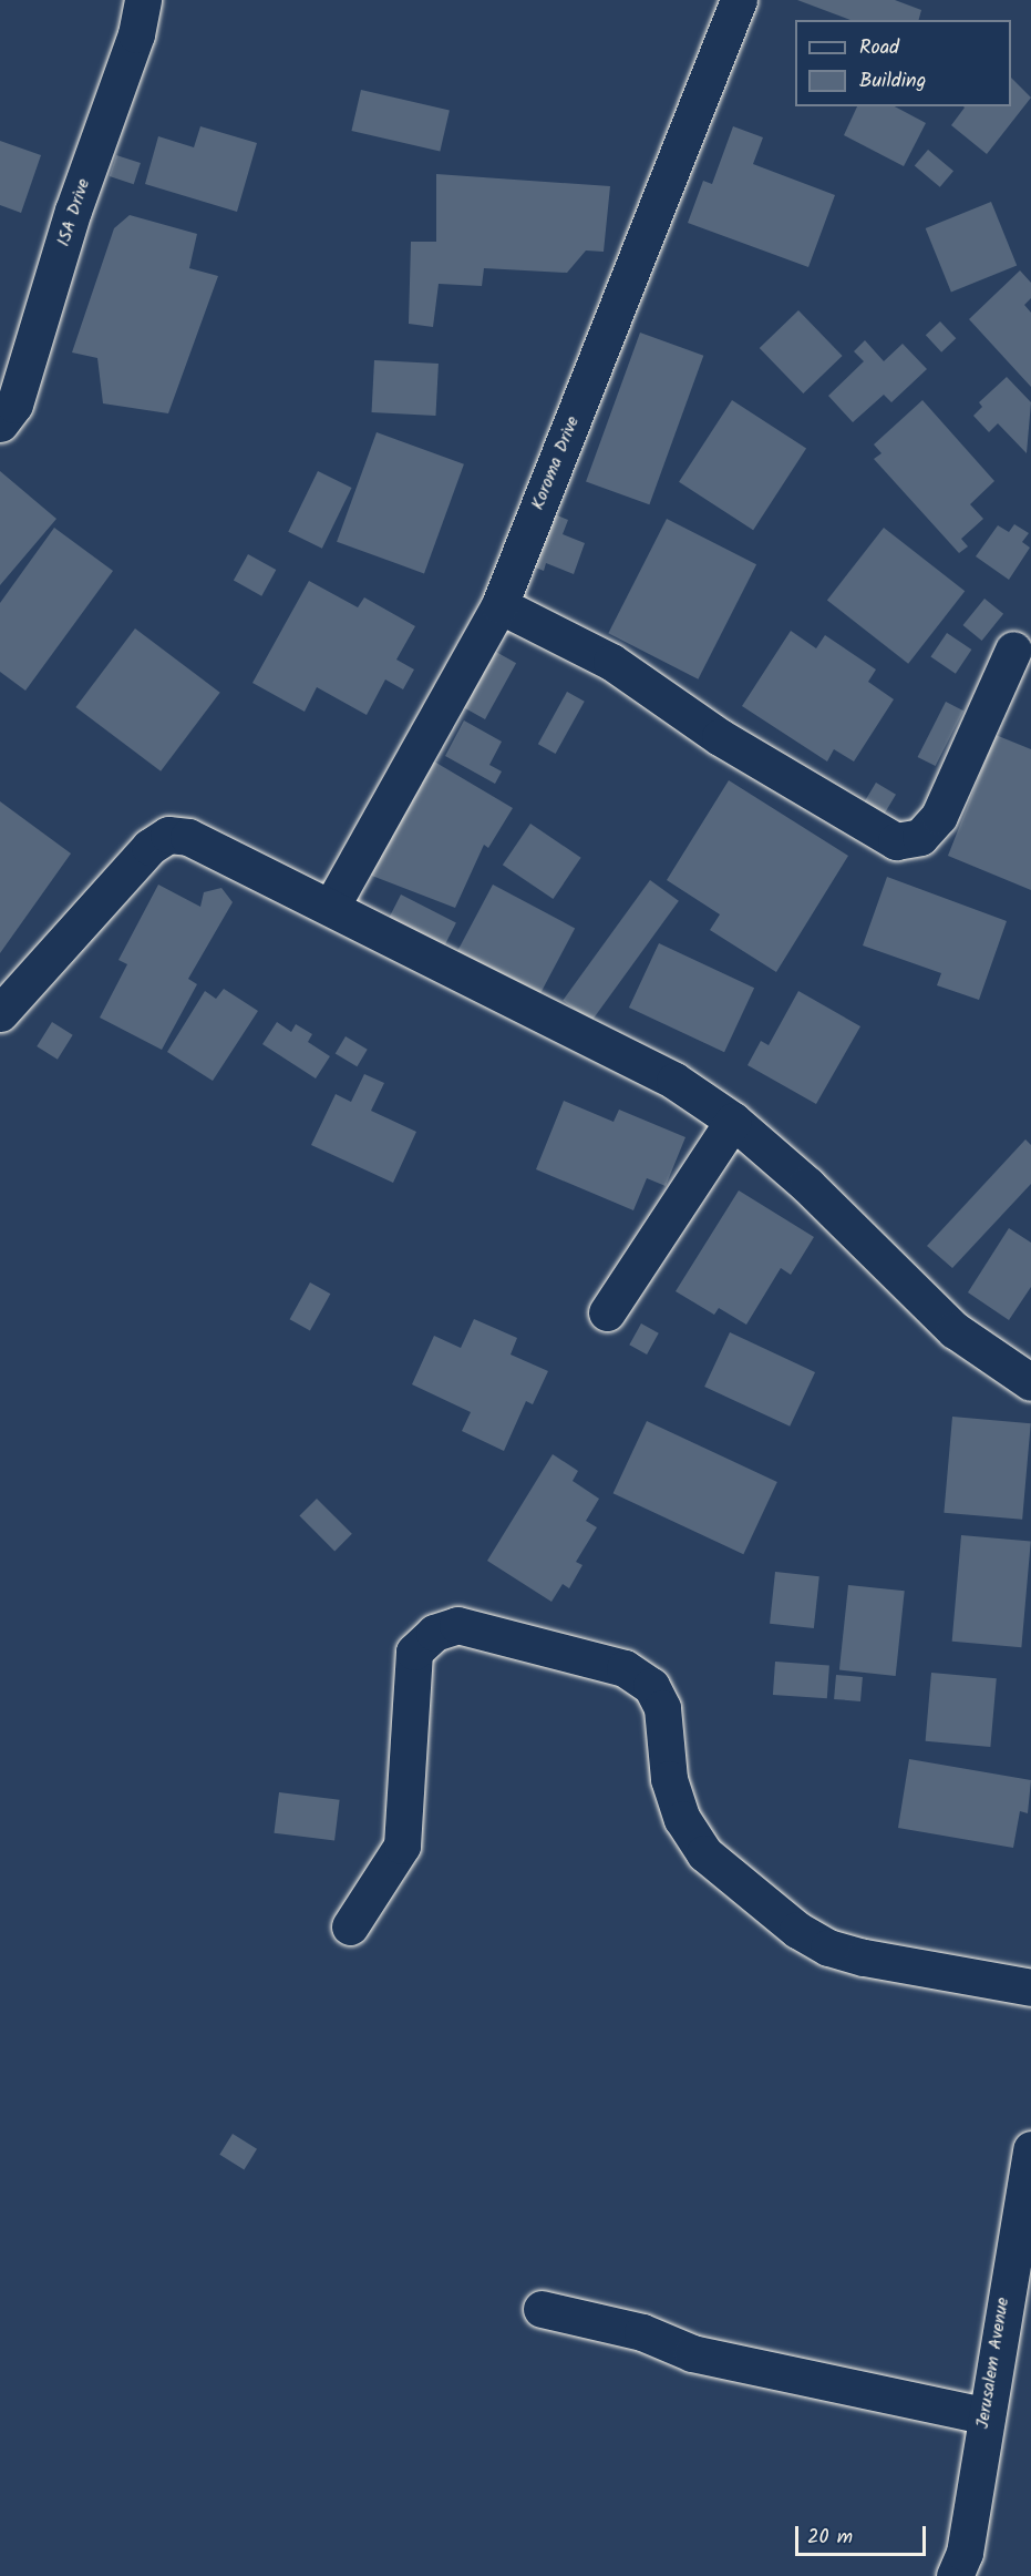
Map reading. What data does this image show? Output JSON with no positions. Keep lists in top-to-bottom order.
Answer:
{
  "streets": {
    "street": ["ISA Drive", "Koroma Drive", "Jerusalem Avenue"]
  },
  "legend": ["Road", "Building"],
  "scale_bar": "20 m"
}
